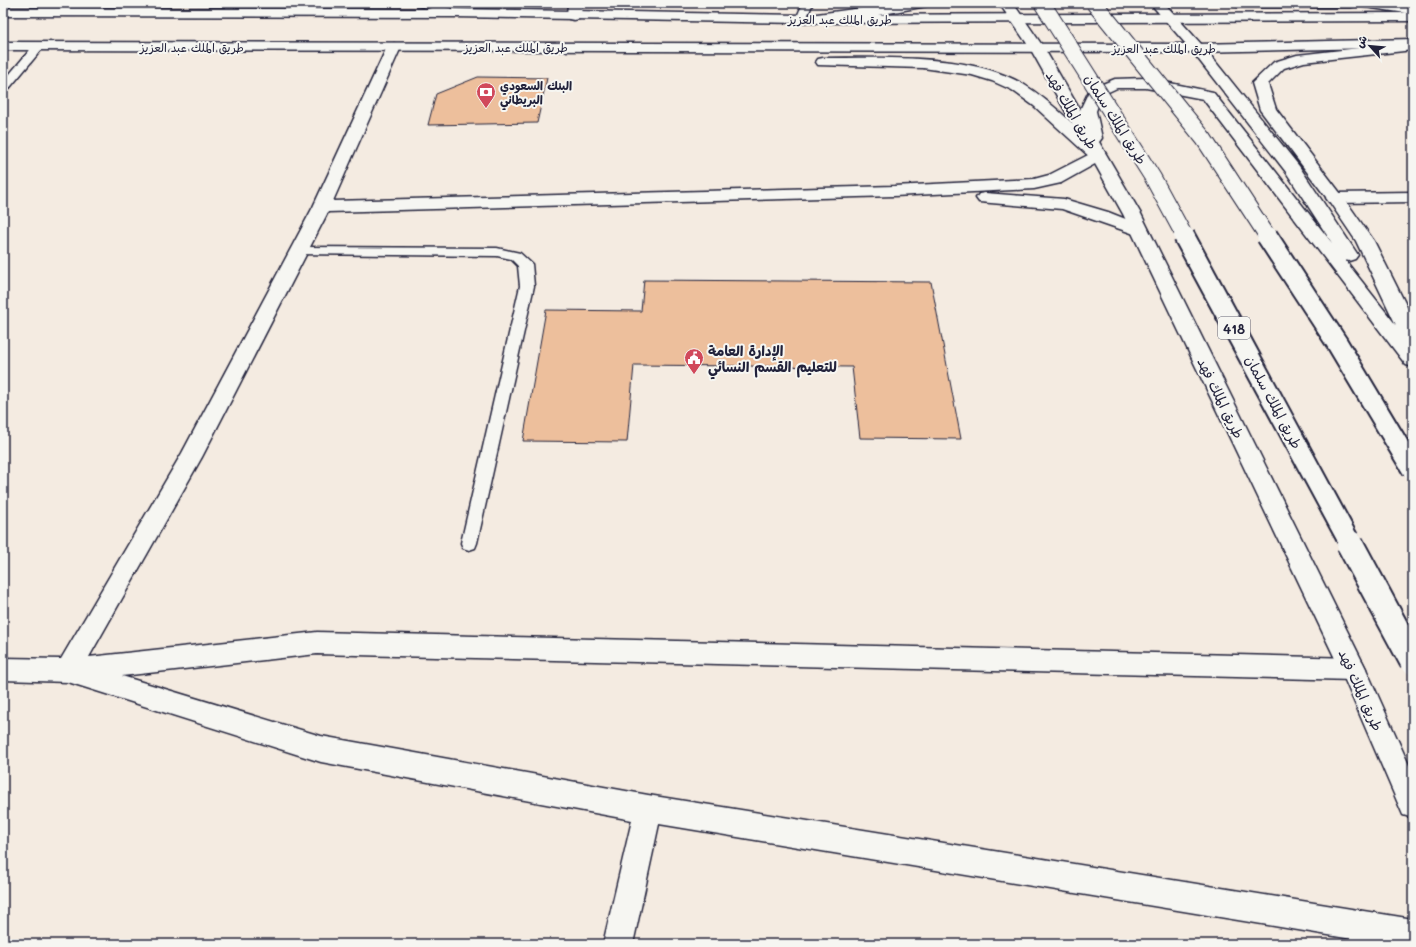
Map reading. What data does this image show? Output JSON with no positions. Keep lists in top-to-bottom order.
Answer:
{
  "streets": {
    "main road": [
      "طريق الملك عبد العزيز",
      "طريق الملك فهد",
      "طريق الملك سلمان",
      "418"
    ]
  },
  "crossings": [
    ["طريق الملك عبد العزيز", "طريق الملك فهد"]
  ],
  "places": {
    "bank": ["البنك السعودي البريطاني"],
    "public building": ["الإدارة العامة للتعليم القسم النسائي"]
  },
  "north": "top left"
}
